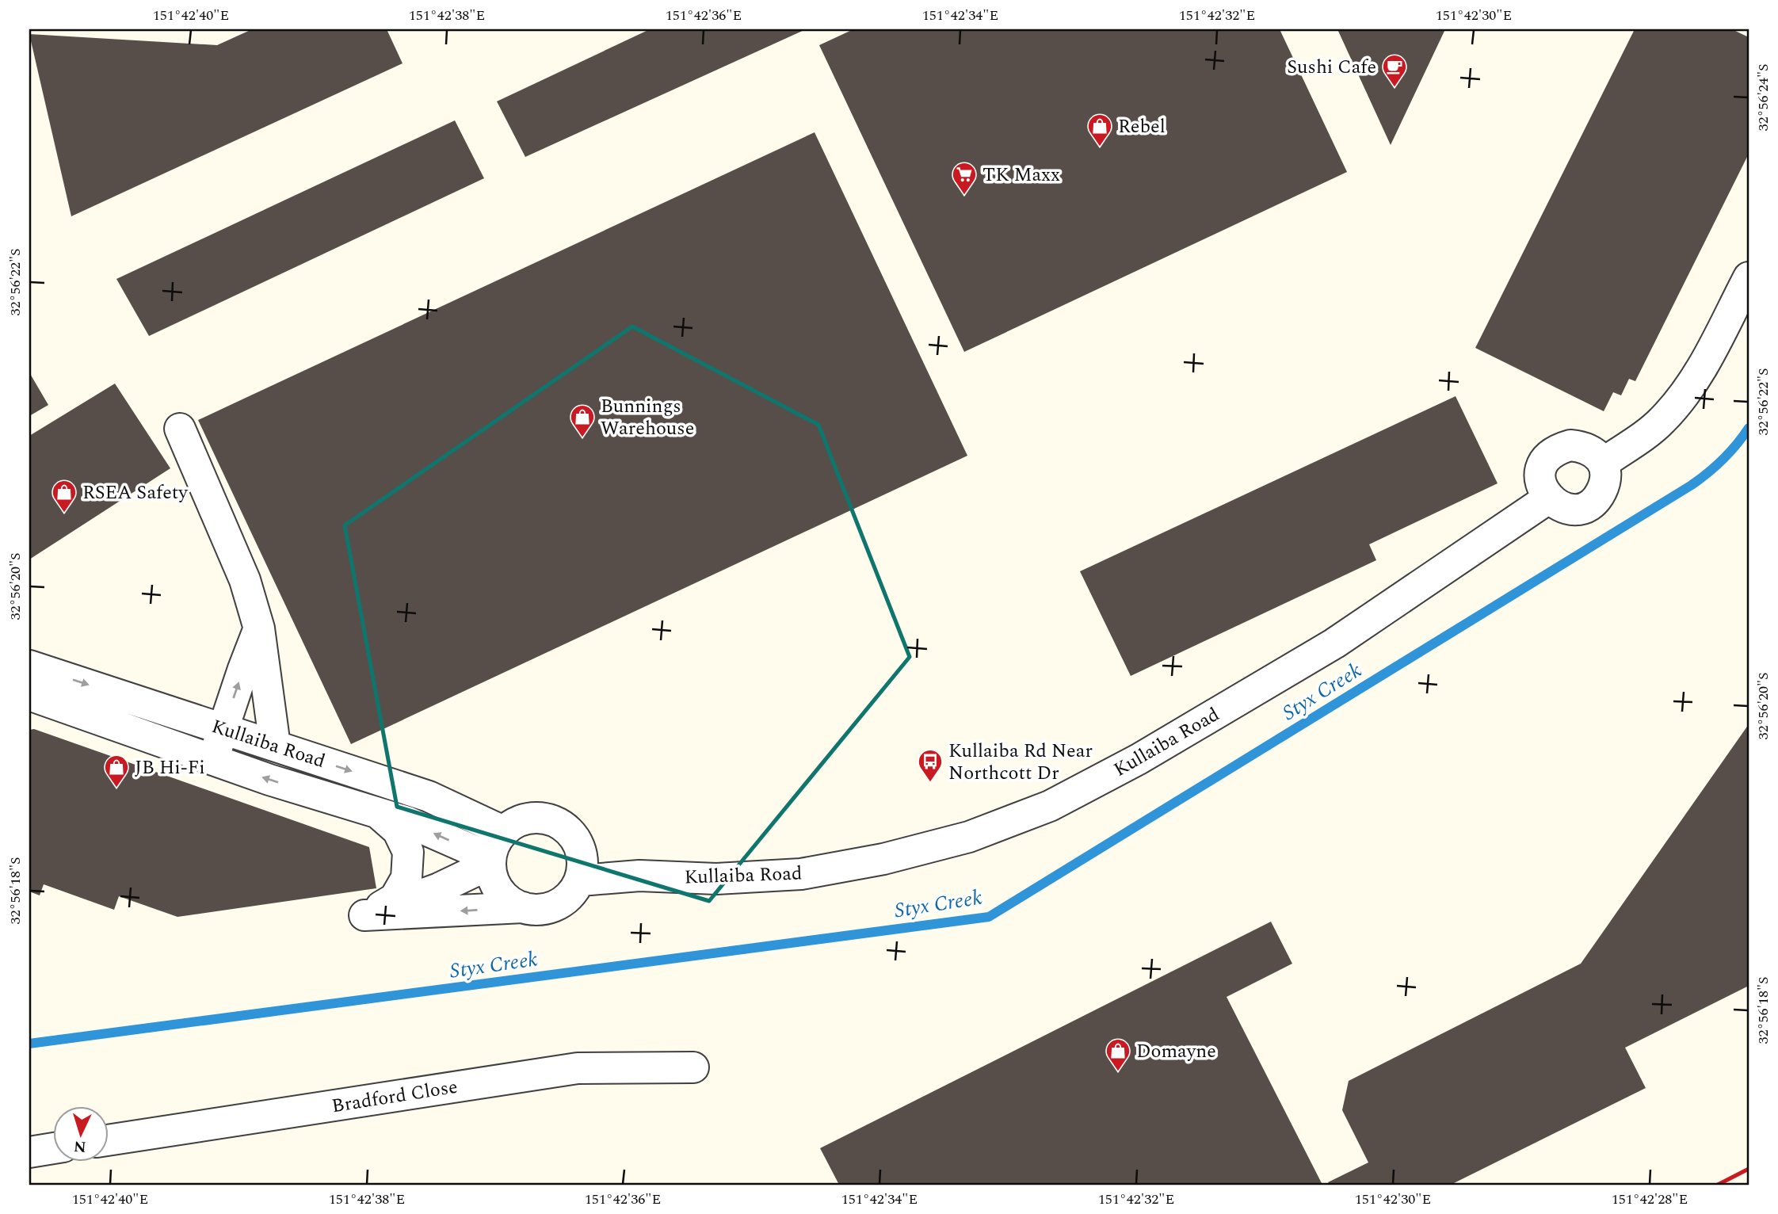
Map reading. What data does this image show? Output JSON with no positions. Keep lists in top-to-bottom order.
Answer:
{
  "streets": {
    "street": ["Kullaiba Road", "Bradford Close"]
  },
  "water": ["Styx Creek"],
  "places": {
    "cafe": ["Sushi Cafe"],
    "shop": [
      "Rebel",
      "Bunnings Warehouse",
      "RSEA Safety",
      "JB Hi-Fi",
      "Domayne"
    ],
    "supermarket": ["TK Maxx"],
    "bus stop": ["Kullaiba Rd Near Northcott Dr"]
  },
  "north": "bottom",
  "coordinates": [
    "151°42'40\"E",
    "151°42'38\"E",
    "151°42'36\"E",
    "151°42'34\"E",
    "151°42'32\"E",
    "151°42'30\"E",
    "32°56'24\"S",
    "32°56'22\"S",
    "32°56'20\"S",
    "32°56'18\"S",
    "151°42'28\"E"
  ]
}
